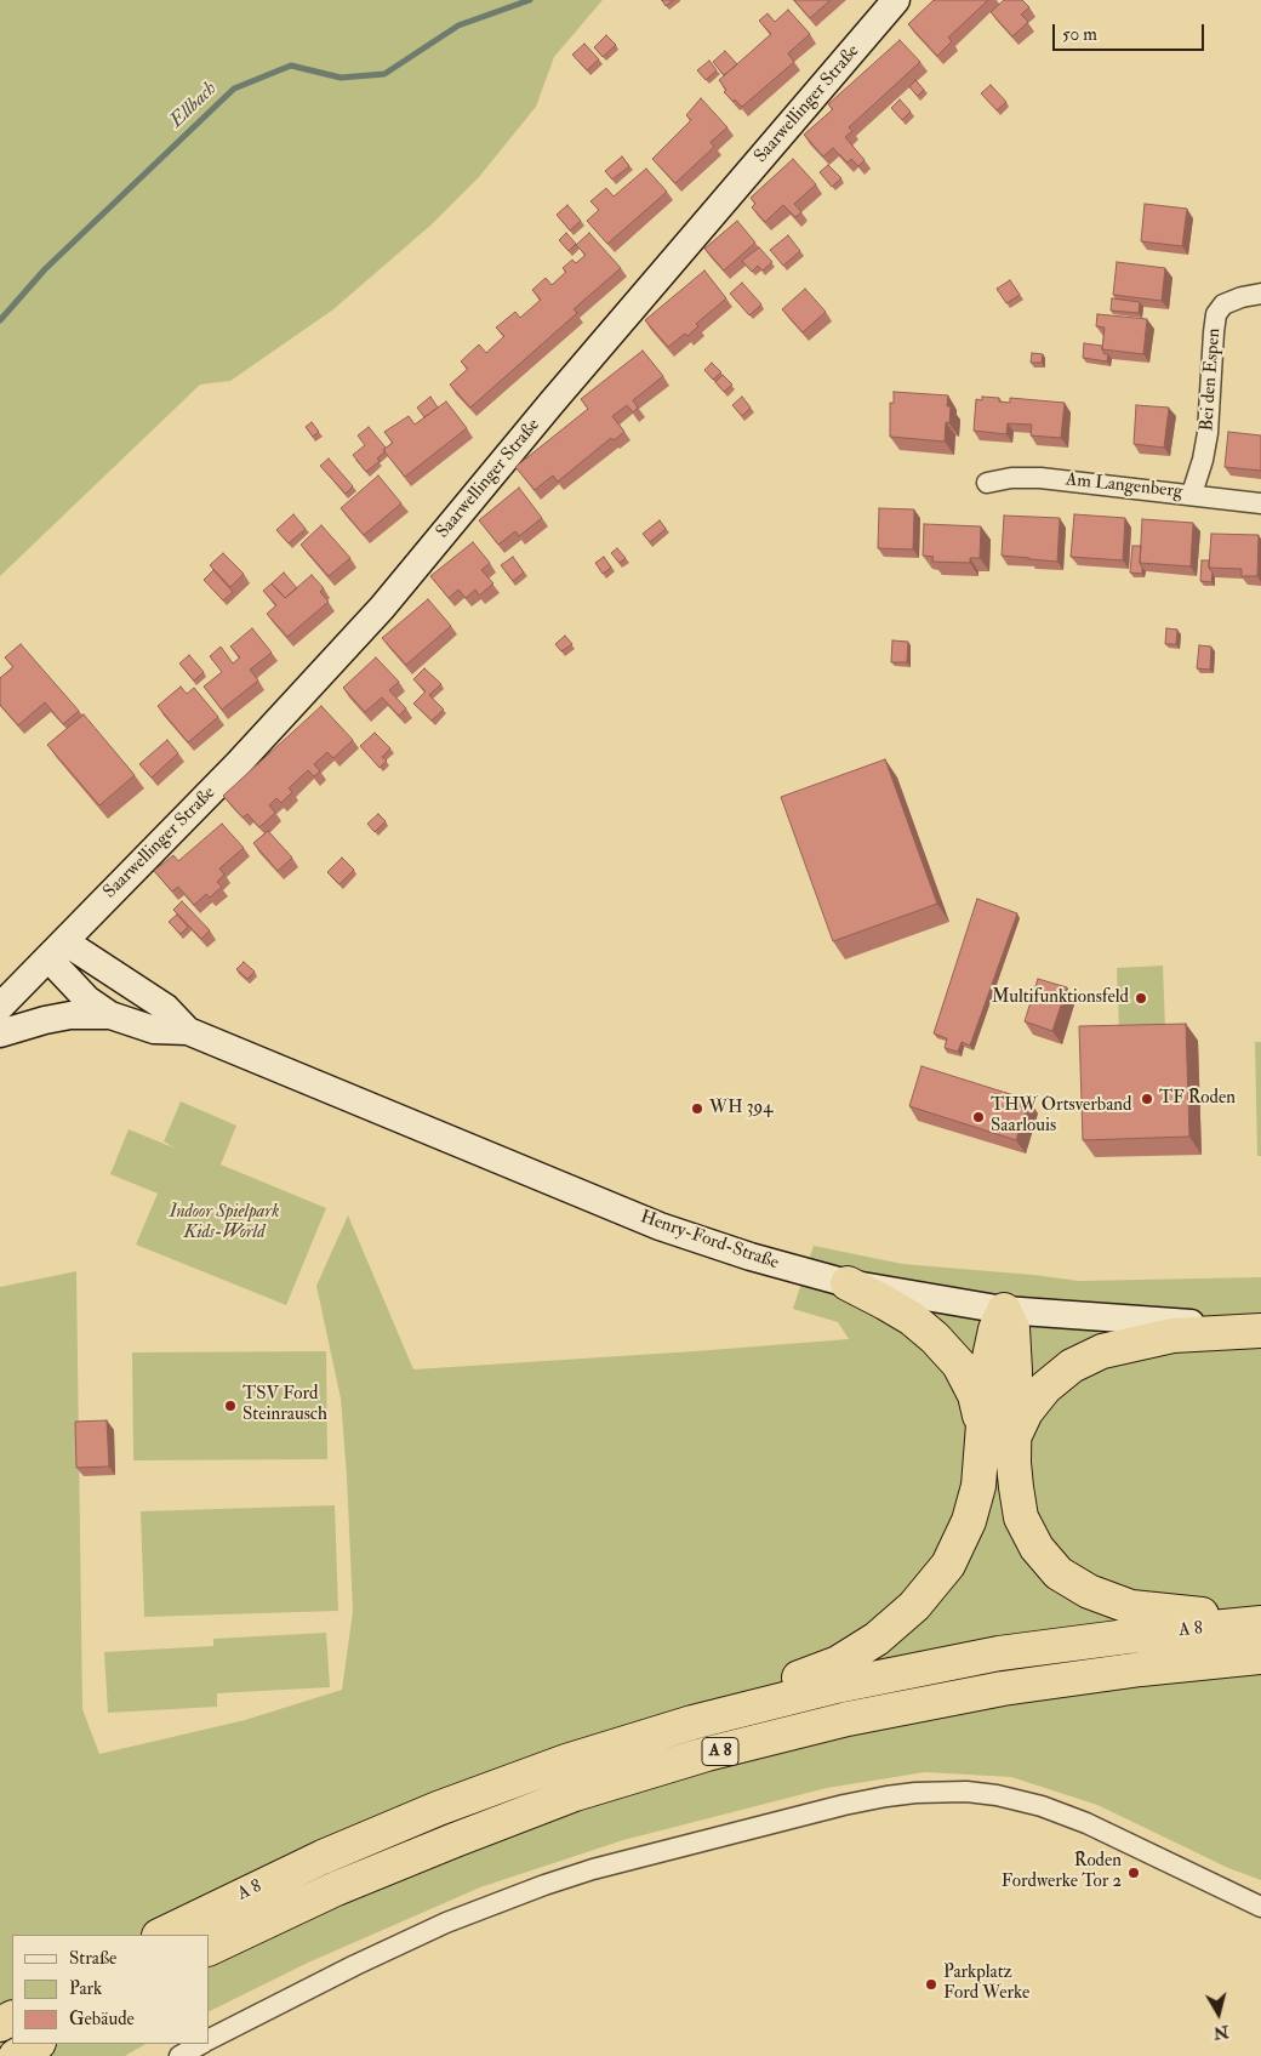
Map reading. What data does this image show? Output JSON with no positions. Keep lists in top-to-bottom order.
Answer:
{
  "streets": {
    "highway": ["A 8"],
    "street": [
      "Saarwellinger Straße",
      "Bei den Espen",
      "Am Langenberg",
      "Henry-Ford-Straße"
    ]
  },
  "crossings": [
    ["Saarwellinger Straße", "Henry-Ford-Straße"],
    ["Bei den Espen", "Am Langenberg"]
  ],
  "water": ["Ellbach"],
  "parks": ["Indoor Spielpark Kids-World"],
  "places": [
    "Multifunktionsfeld",
    "TF Roden",
    "WH 394",
    "THW Ortsverband Saarlouis",
    "TSV Ford Steinrausch",
    "Roden Fordwerke Tor 2",
    "Parkplatz Ford Werke"
  ],
  "legend": ["Straße", "Park", "Gebäude"],
  "scale_bar": "50 m",
  "north": "bottom"
}
